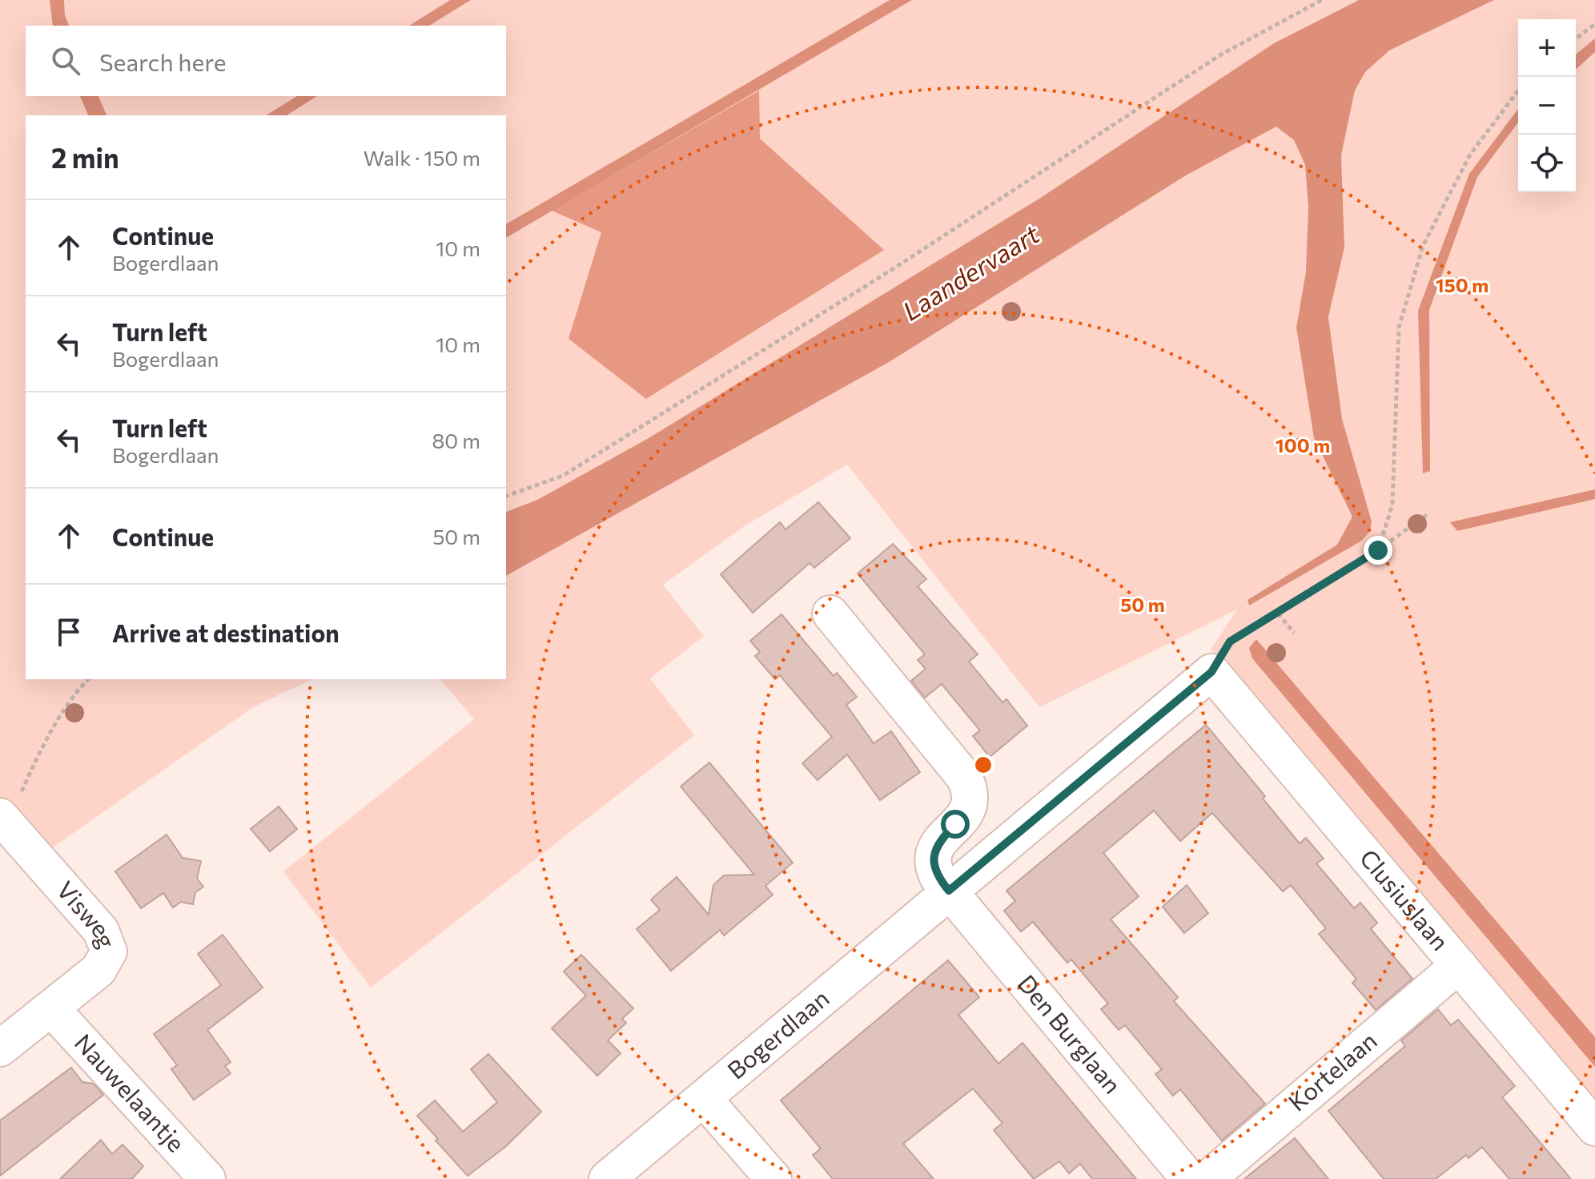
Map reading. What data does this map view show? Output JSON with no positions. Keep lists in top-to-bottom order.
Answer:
{
  "streets": {
    "street": [
      "Clusiuslaan",
      "Visweg",
      "Den Burglaan",
      "Bogerdlaan",
      "Kortelaan",
      "Nauwelaantje"
    ]
  },
  "crossings": [
    ["Clusiuslaan", "Bogerdlaan"],
    ["Clusiuslaan", "Kortelaan"],
    ["Visweg", "Nauwelaantje"],
    ["Den Burglaan", "Bogerdlaan"]
  ],
  "water": ["Laandervaart"],
  "page": {
    "map_buttons": ["+", "−"],
    "search": "Search here",
    "heading": ["2 min", "Walk · 150 m"],
    "list": [
      ["Continue", "Bogerdlaan", "10 m"],
      ["Turn left", "Bogerdlaan", "10 m"],
      ["Turn left", "Bogerdlaan", "80 m"],
      ["Continue", "50 m"],
      "Arrive at destination"
    ]
  },
  "rings": ["150 m", "100 m", "50 m"]
}
